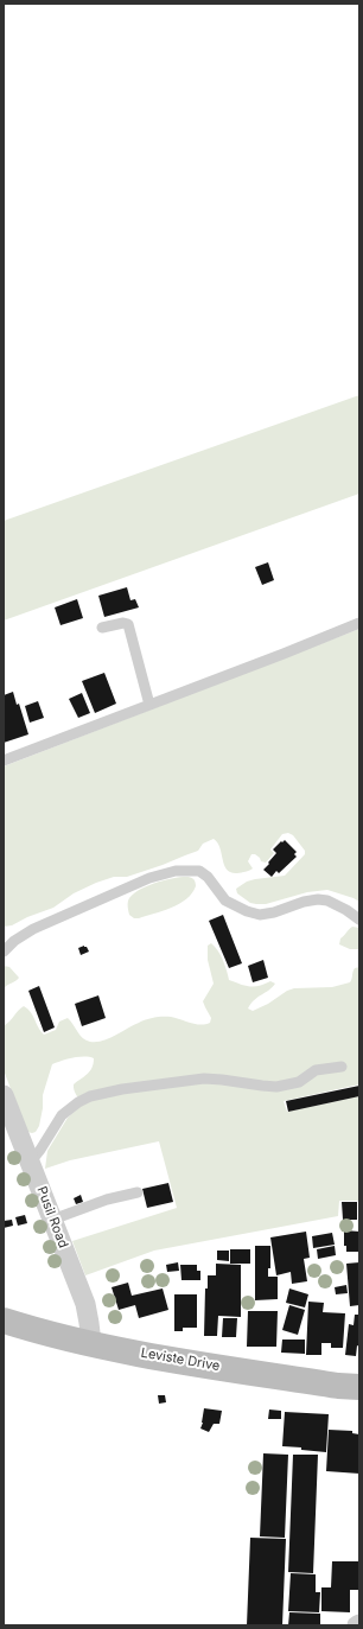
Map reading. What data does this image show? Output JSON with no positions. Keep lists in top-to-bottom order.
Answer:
{
  "streets": {
    "main road": ["Leviste Drive"],
    "street": ["Pusil Road"]
  },
  "crossings": [
    ["Pusil Road", "Leviste Drive"]
  ]
}
